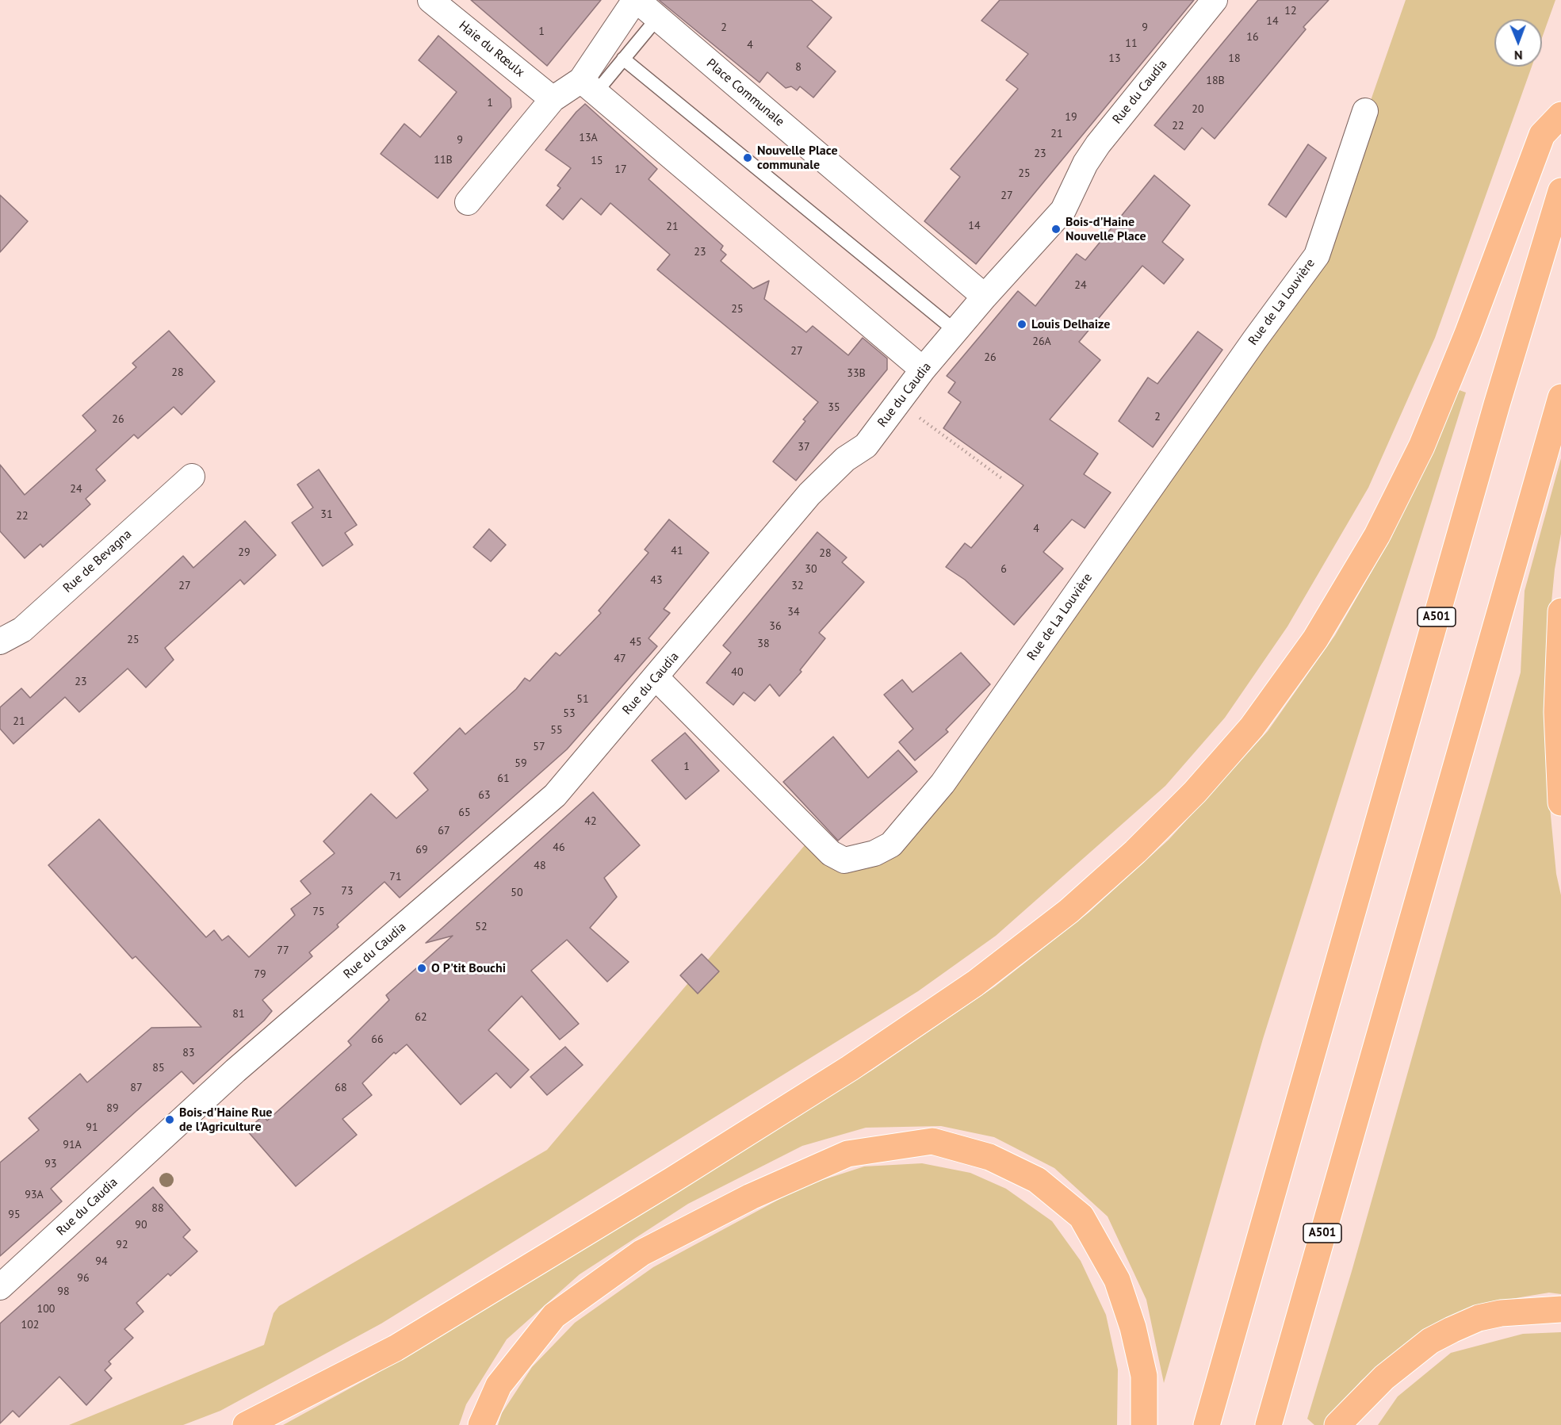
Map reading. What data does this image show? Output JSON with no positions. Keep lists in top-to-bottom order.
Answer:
{
  "streets": {
    "highway": ["A501"],
    "street": [
      "Haie du Rœulx",
      "Rue du Caudia",
      "Place Communale",
      "Rue de La Louvière",
      "Rue de Bevagna"
    ]
  },
  "crossings": [
    ["Haie du Rœulx", "Place Communale"],
    ["Rue du Caudia", "Place Communale"],
    ["Rue du Caudia", "Rue de La Louvière"]
  ],
  "places": [
    "Nouvelle Place communale",
    "Bois-d'Haine Nouvelle Place",
    "Louis Delhaize",
    "O P'tit Bouchi",
    "Bois-d'Haine Rue de l'Agriculture"
  ],
  "house_numbers": [
    "12",
    "14",
    "2",
    "9",
    "1",
    "16",
    "11",
    "4",
    "13",
    "18",
    "8",
    "18B",
    "1",
    "20",
    "19",
    "22",
    "21",
    "13A",
    "9",
    "23",
    "11B",
    "15",
    "17",
    "25",
    "27",
    "14",
    "21",
    "23",
    "24",
    "25",
    "26A",
    "27",
    "26",
    "28",
    "33B",
    "35",
    "2",
    "26",
    "37",
    "24",
    "31",
    "22",
    "4",
    "41",
    "29",
    "28",
    "30",
    "6",
    "43",
    "27",
    "32",
    "34",
    "36",
    "25",
    "45",
    "38",
    "47",
    "40",
    "23",
    "51",
    "53",
    "21",
    "55",
    "57",
    "59",
    "1",
    "61",
    "63",
    "65",
    "42",
    "67",
    "46",
    "69",
    "48",
    "71",
    "73",
    "50",
    "75",
    "52",
    "77",
    "79",
    "81",
    "62",
    "66",
    "83",
    "85",
    "87",
    "68",
    "89",
    "91",
    "91A",
    "93",
    "93A",
    "88",
    "95",
    "90",
    "92",
    "94",
    "96",
    "98",
    "100",
    "102"
  ],
  "north": "bottom"
}
